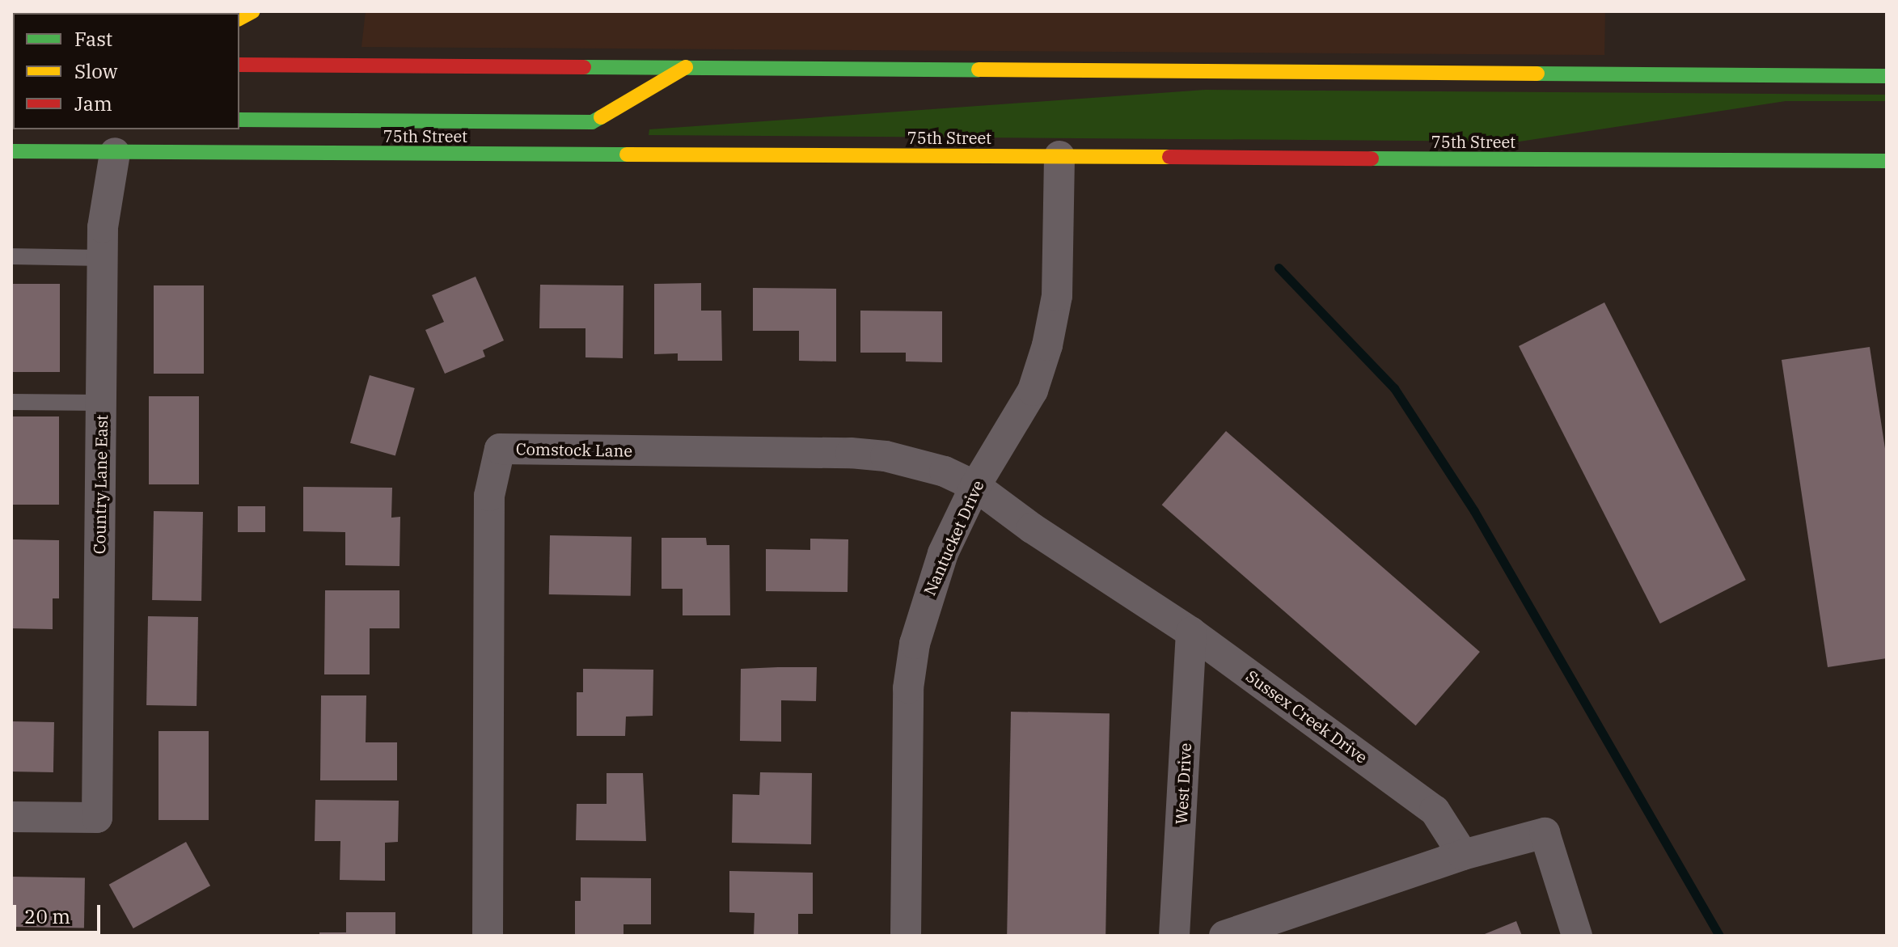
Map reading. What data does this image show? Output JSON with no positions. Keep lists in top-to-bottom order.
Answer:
{
  "streets": {
    "main road": ["75th Street"],
    "street": [
      "Comstock Lane",
      "Country Lane East",
      "Nantucket Drive",
      "Sussex Creek Drive",
      "West Drive"
    ]
  },
  "crossings": [
    ["75th Street", "Country Lane East"],
    ["75th Street", "Nantucket Drive"],
    ["Comstock Lane", "Nantucket Drive"],
    ["Comstock Lane", "Sussex Creek Drive"],
    ["Nantucket Drive", "Sussex Creek Drive"],
    ["Sussex Creek Drive", "West Drive"]
  ],
  "legend": ["Fast", "Slow", "Jam"],
  "scale_bar": "20 m"
}
